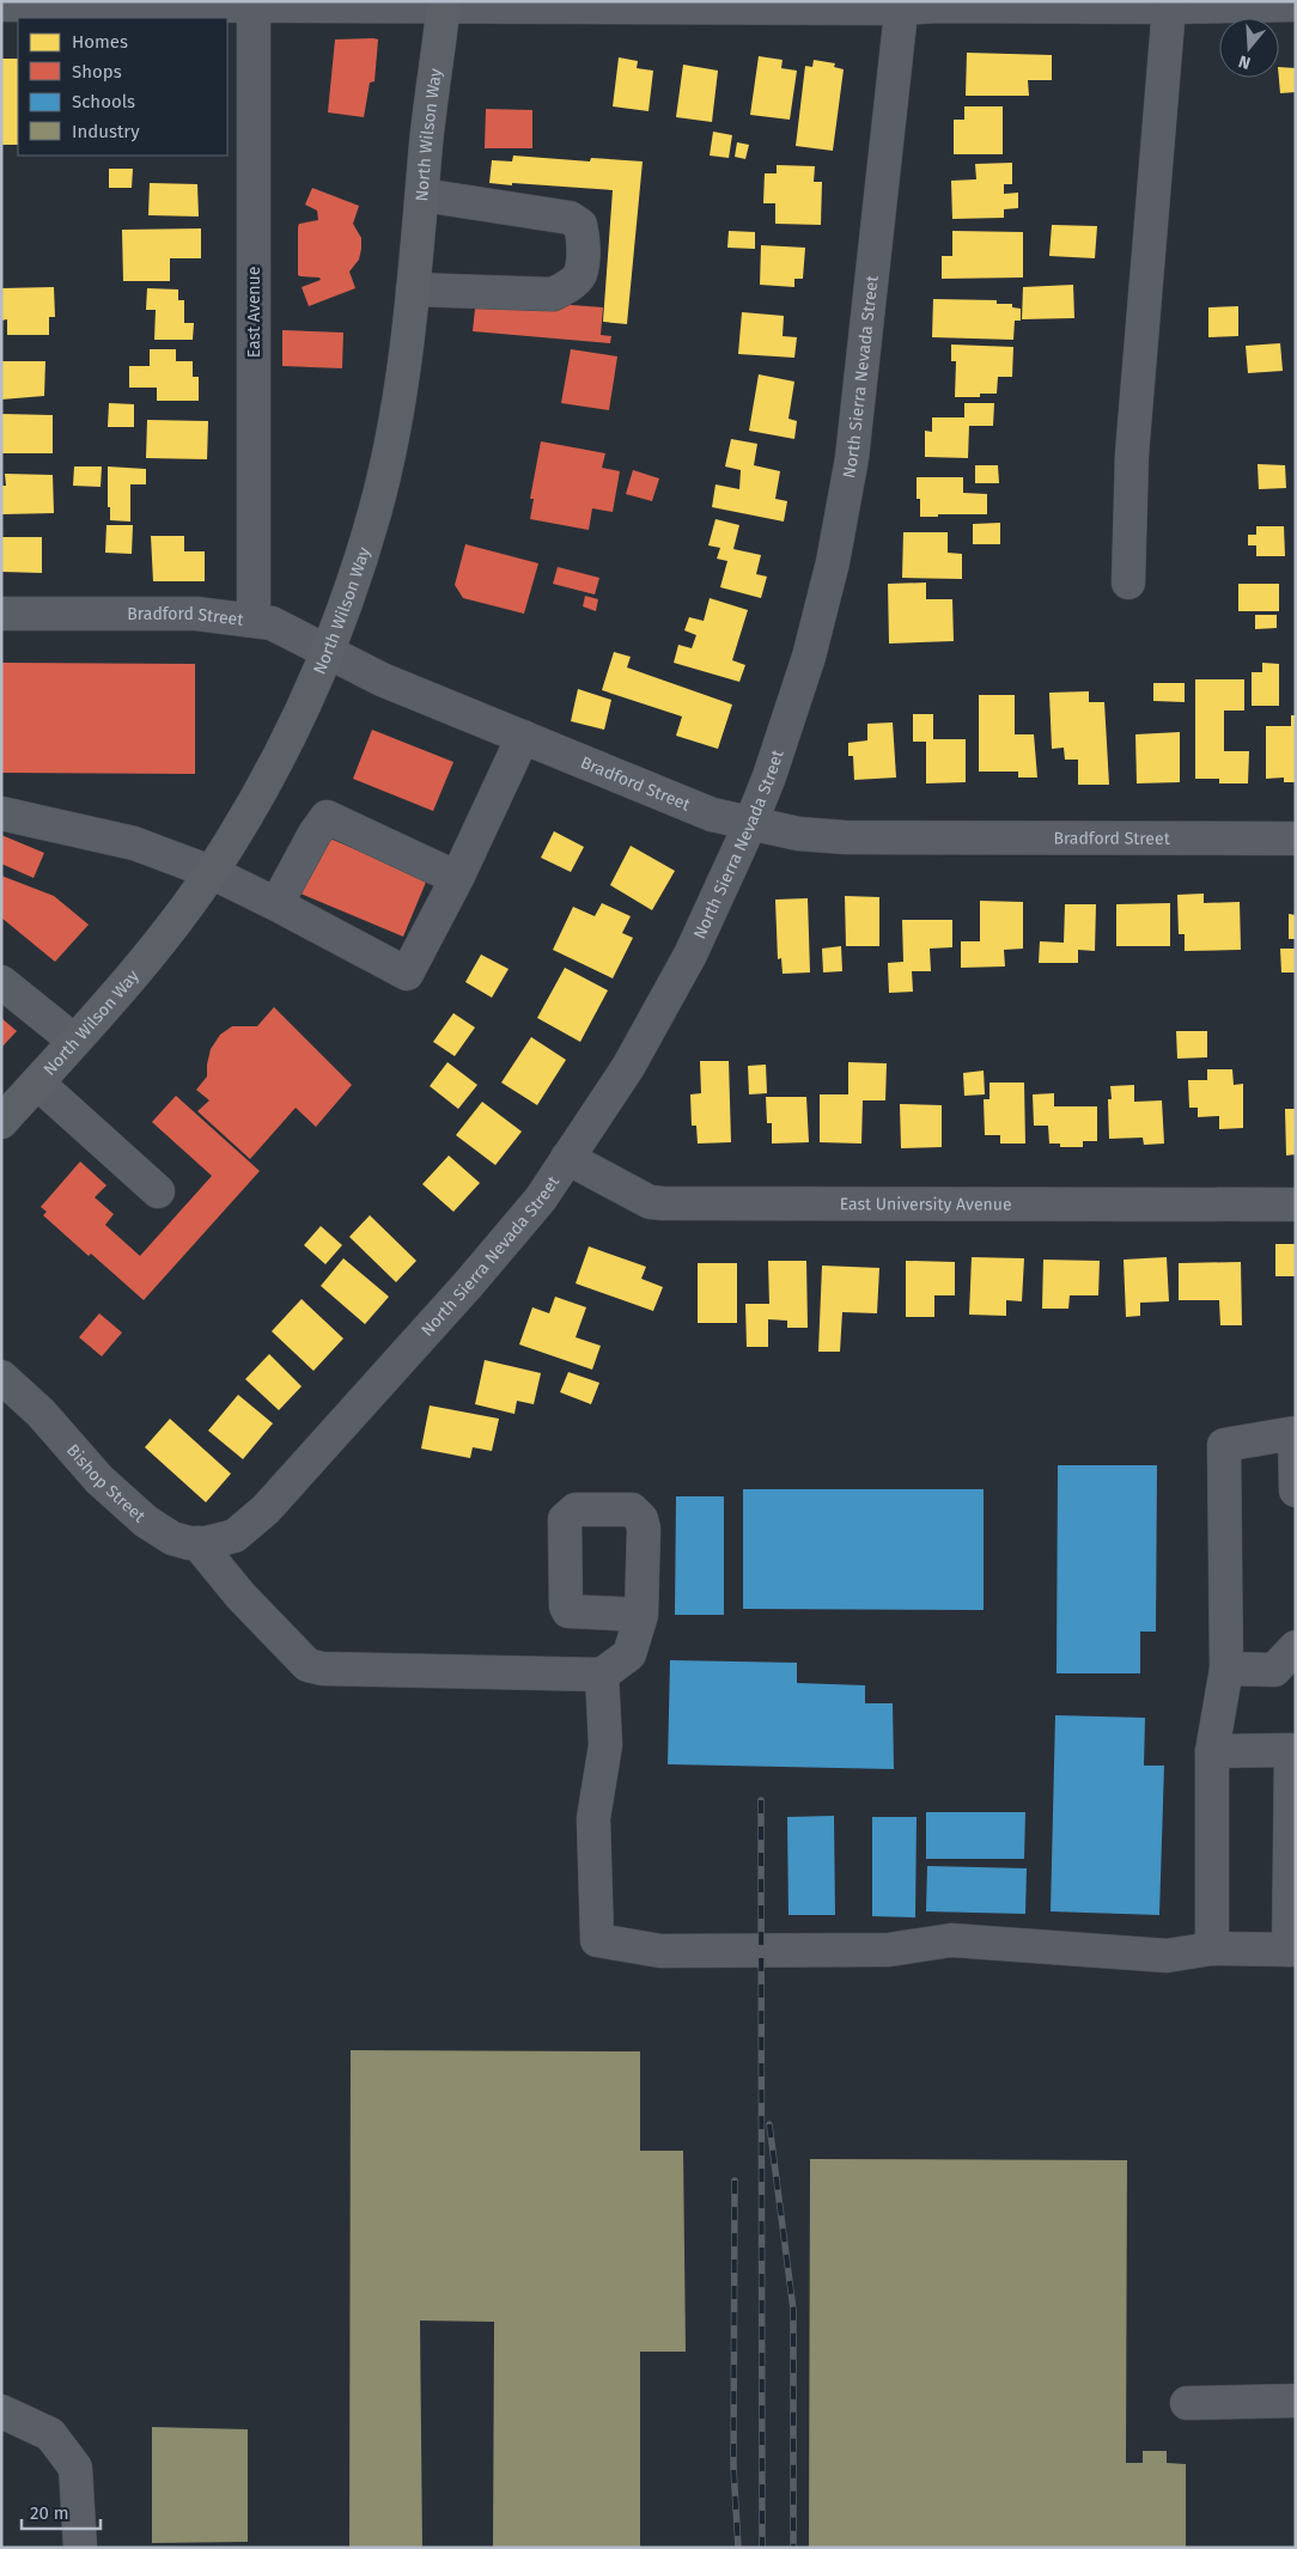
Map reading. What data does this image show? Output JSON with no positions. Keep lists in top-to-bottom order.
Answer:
{
  "streets": {
    "main road": ["North Wilson Way"],
    "street": [
      "East Avenue",
      "North Sierra Nevada Street",
      "Bradford Street",
      "East University Avenue",
      "Bishop Street"
    ]
  },
  "crossings": [
    ["North Wilson Way", "Bradford Street"],
    ["East Avenue", "Bradford Street"],
    ["North Sierra Nevada Street", "Bradford Street"],
    ["North Sierra Nevada Street", "East University Avenue"],
    ["North Sierra Nevada Street", "Bishop Street"]
  ],
  "legend": [
    "Homes",
    "Shops",
    "Schools",
    "Industry"
  ],
  "scale_bar": "20 m",
  "north": "bottom"
}
